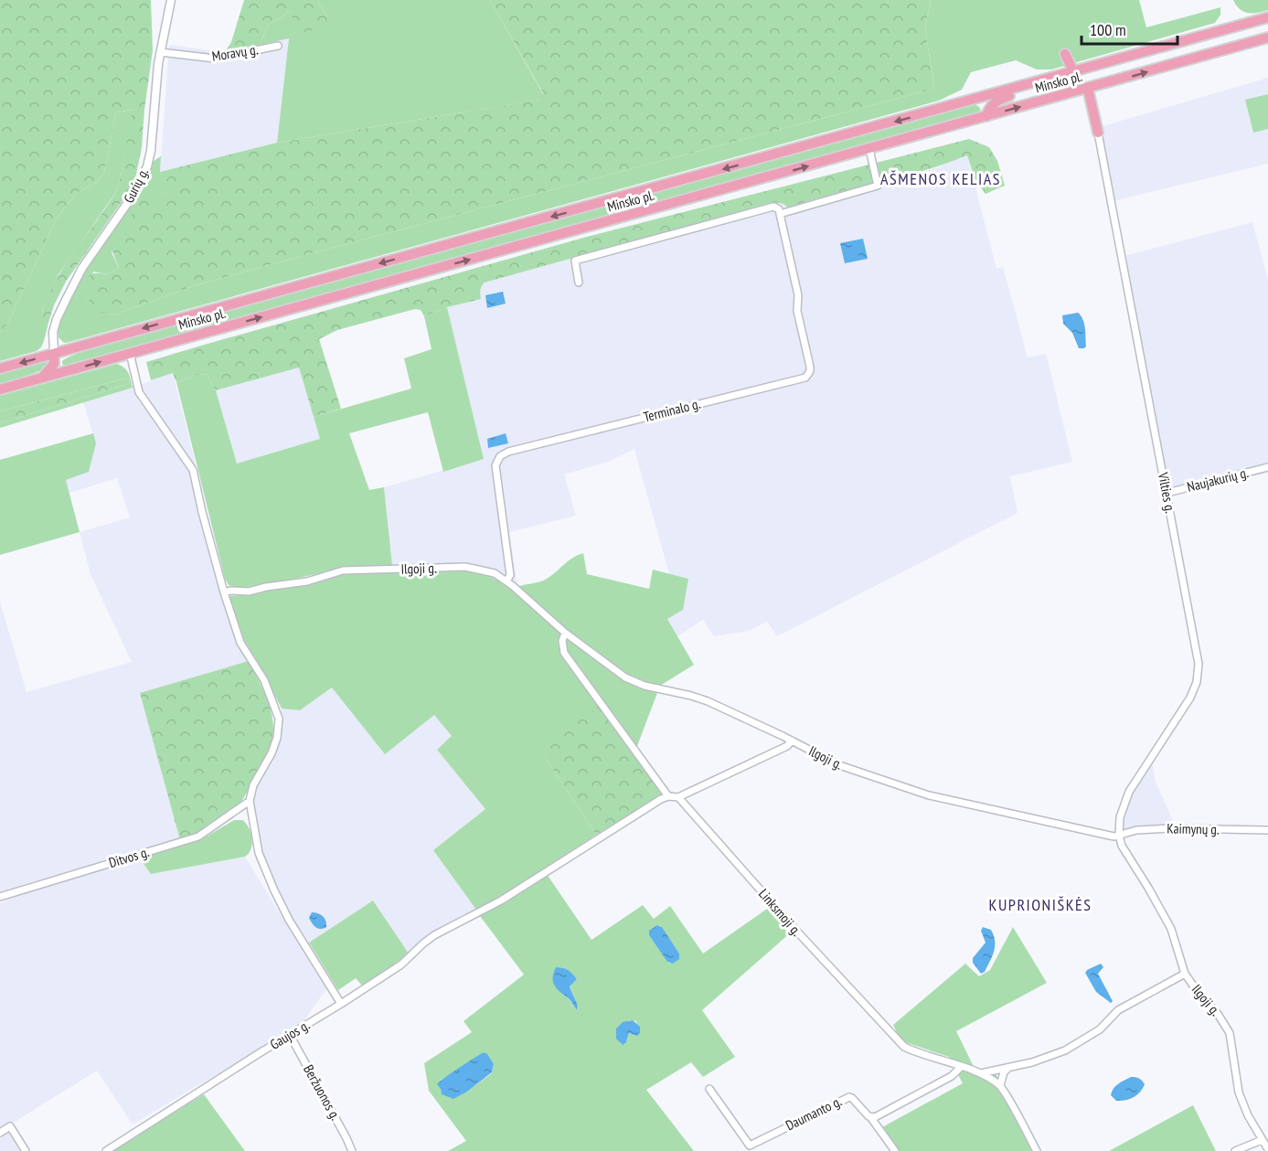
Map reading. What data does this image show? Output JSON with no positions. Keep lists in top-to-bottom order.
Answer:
{
  "streets": {
    "highway": ["Minsko pl."],
    "street": [
      "Moravų g.",
      "Gurių g.",
      "Terminalo g.",
      "Naujakurių g.",
      "Vilties g.",
      "Ilgoji g.",
      "Kaimynų g.",
      "Ditvos g.",
      "Linksmoji g.",
      "Gaujos g.",
      "Beržuonos g.",
      "Daumanto g."
    ]
  },
  "crossings": [
    ["Moravų g.", "Gurių g."],
    ["Minsko pl.", "Gurių g."],
    ["Terminalo g.", "Ilgoji g."],
    ["Naujakurių g.", "Vilties g."],
    ["Vilties g.", "Ilgoji g."],
    ["Vilties g.", "Kaimynų g."],
    ["Ilgoji g.", "Kaimynų g."],
    ["Gaujos g.", "Beržuonos g."]
  ],
  "districts": ["AŠMENOS KELIAS", "KUPRIONIŠKĖS"],
  "scale_bar": "100 m"
}
